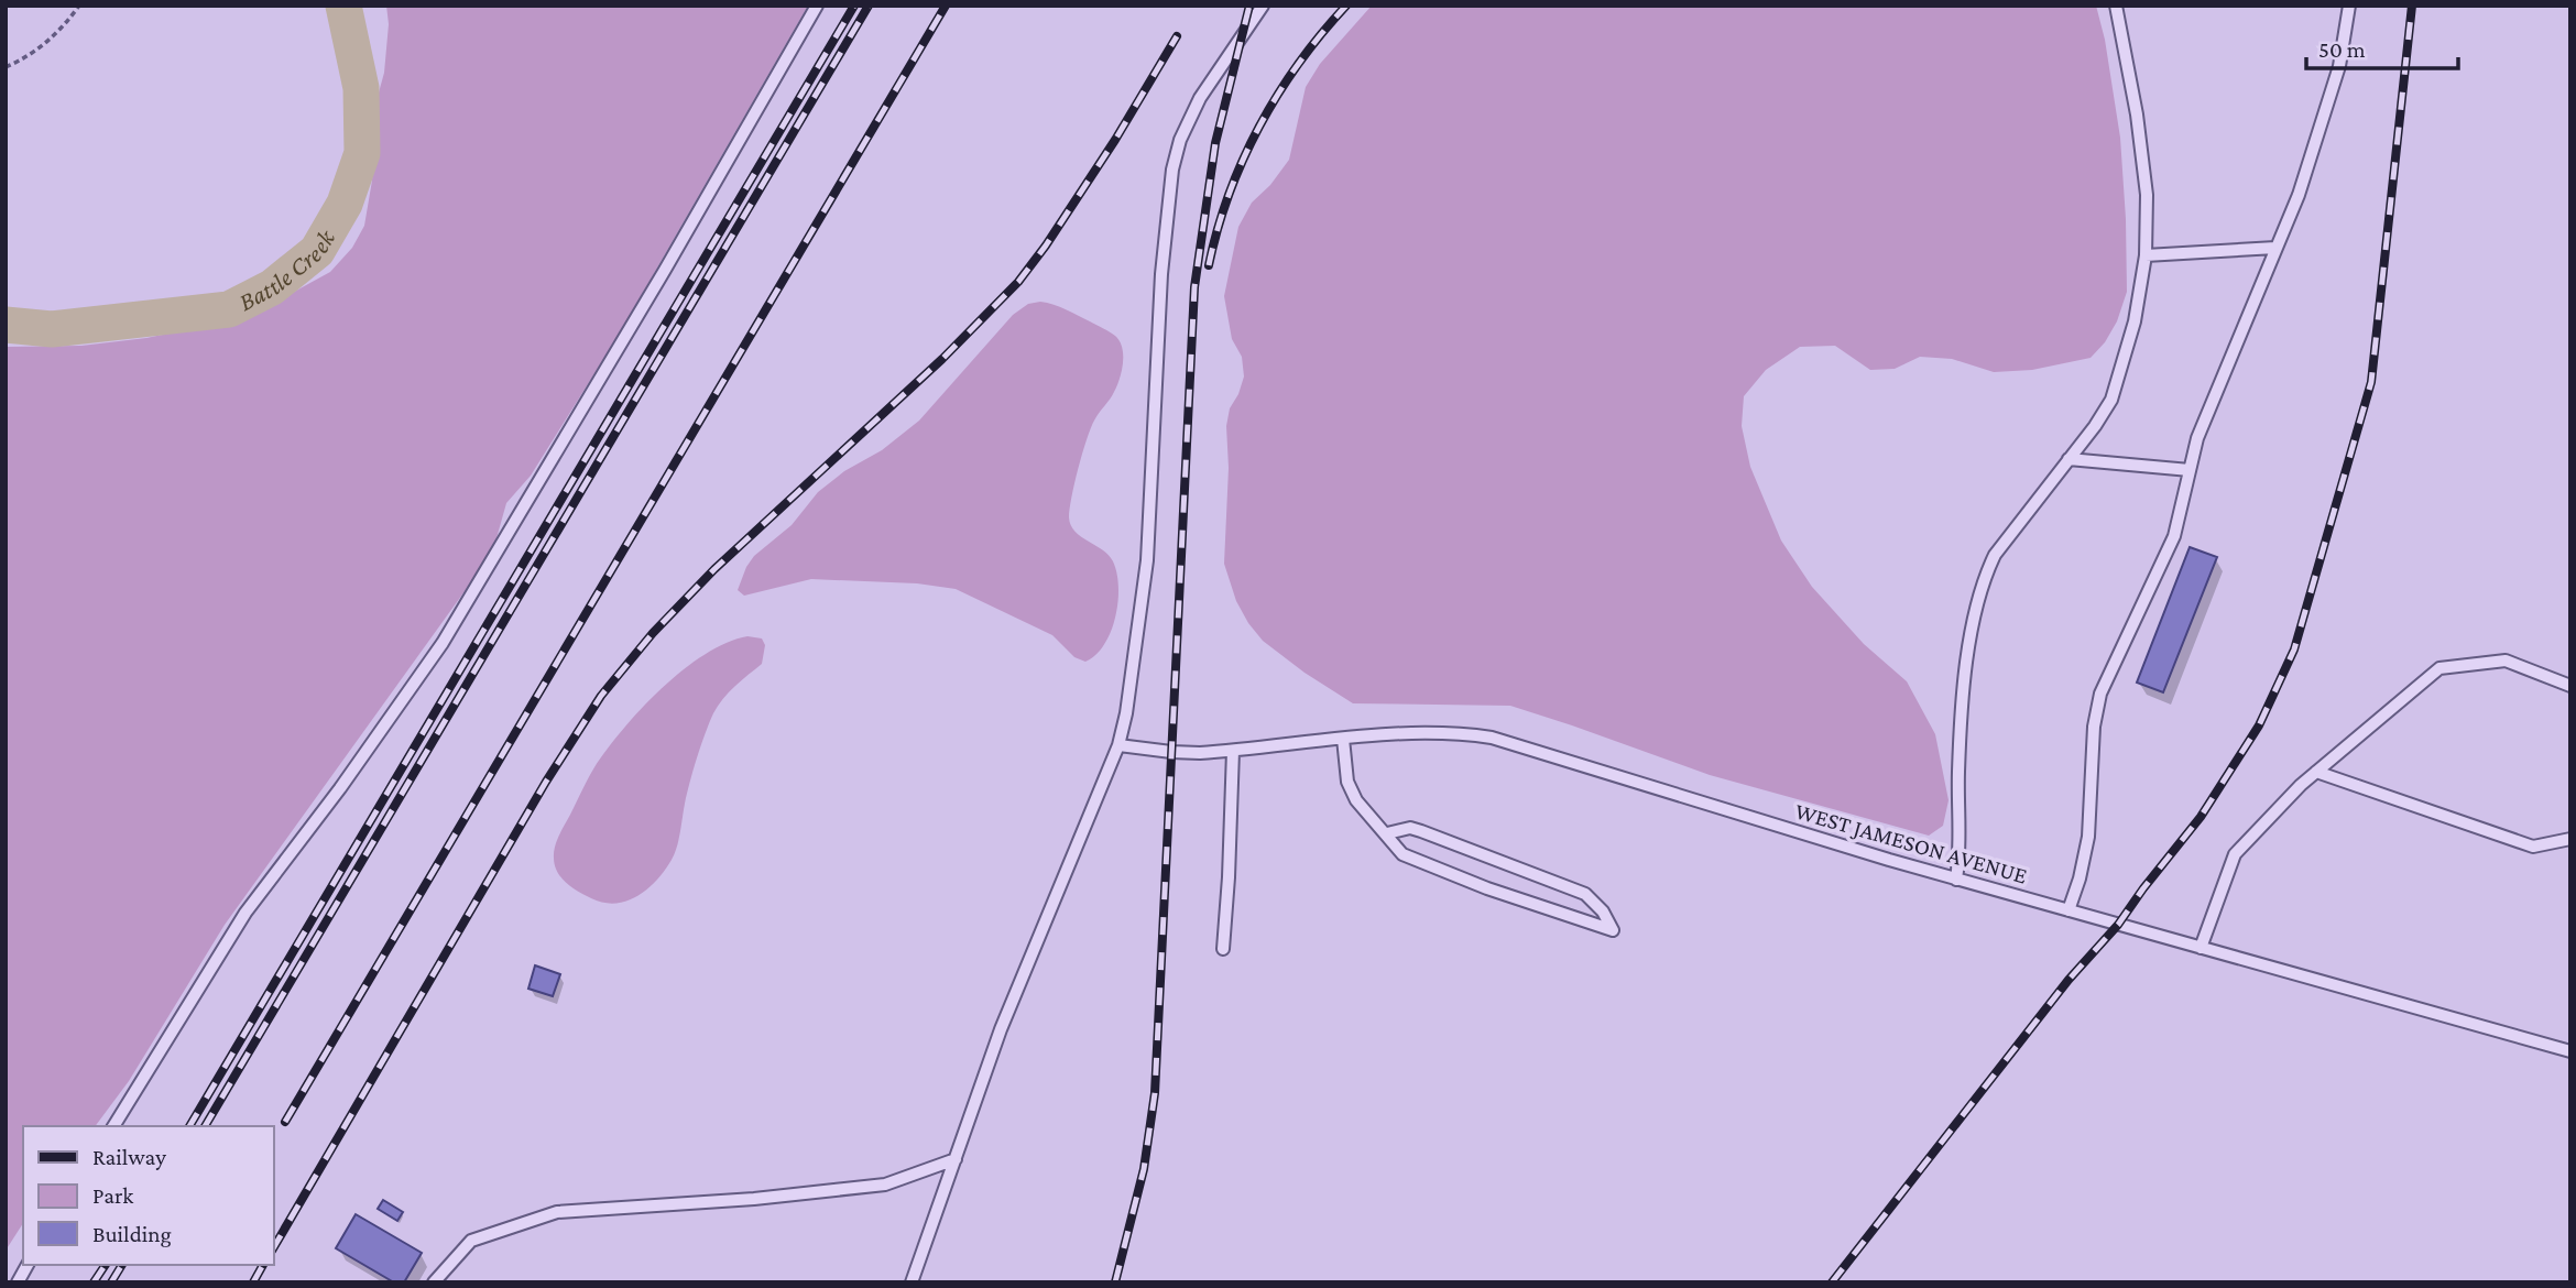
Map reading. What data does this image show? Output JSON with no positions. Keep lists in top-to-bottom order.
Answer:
{
  "streets": {
    "lane": ["WEST JAMESON AVENUE"]
  },
  "water": ["Battle Creek"],
  "legend": ["Railway", "Park", "Building"],
  "scale_bar": "50 m"
}
